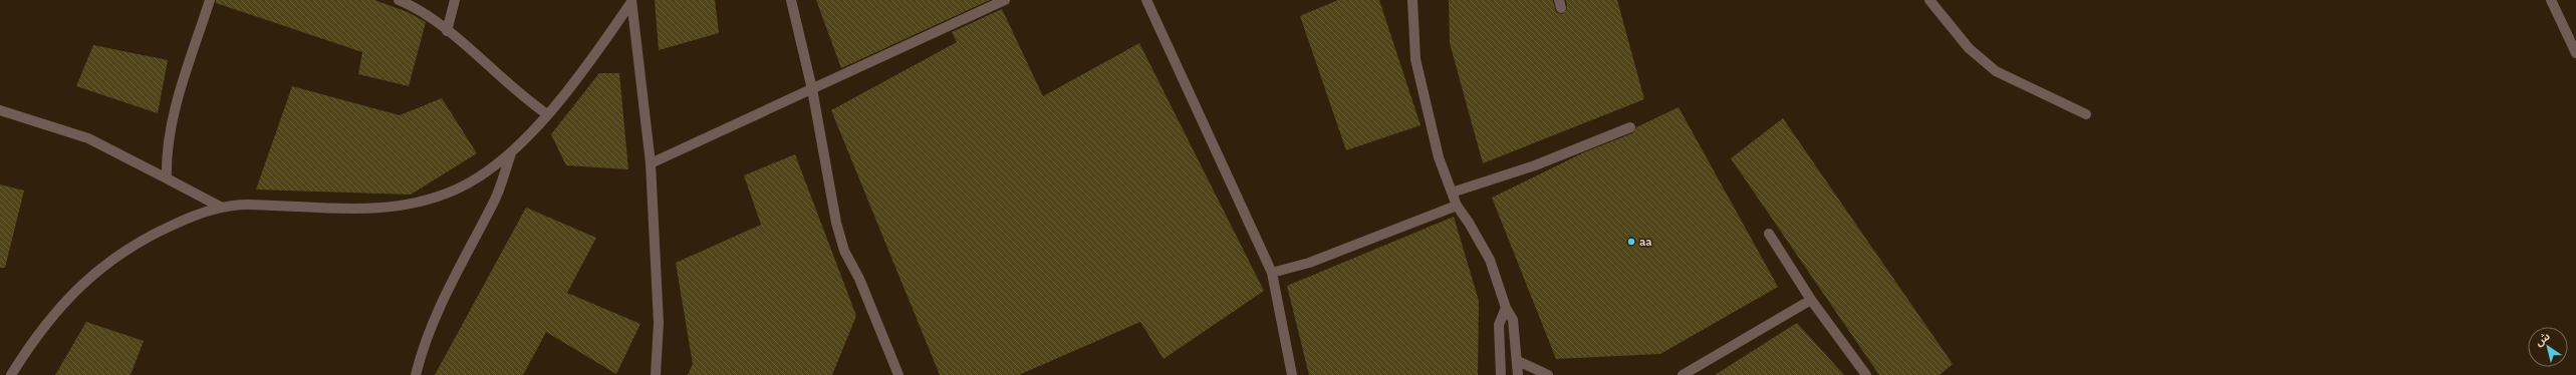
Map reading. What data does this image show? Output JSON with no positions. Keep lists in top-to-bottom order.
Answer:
{
  "places": ["aa"],
  "north": "top left"
}
